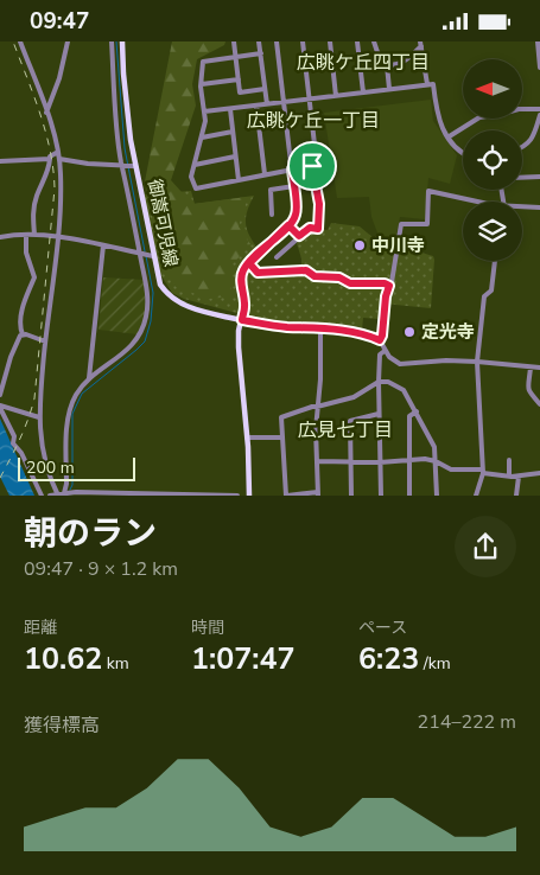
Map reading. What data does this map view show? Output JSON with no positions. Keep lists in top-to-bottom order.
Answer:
{
  "streets": {
    "main road": ["御嵩可児線"]
  },
  "districts": ["広眺ケ丘四丁目", "広眺ケ丘一丁目", "広見七丁目"],
  "places": ["中川寺", "定光寺"],
  "scale_bar": "200 m",
  "north": "left",
  "page": {
    "status": "09:47",
    "scale": "200 m",
    "heading": ["朝のラン", "09:47 · 9 × 1.2 km"],
    "stats": [
      ["距離", "10.62 km"],
      ["時間", "1:07:47"],
      ["ペース", "6:23 /km"]
    ],
    "chart": ["獲得標高", "214–222 m"]
  }
}
